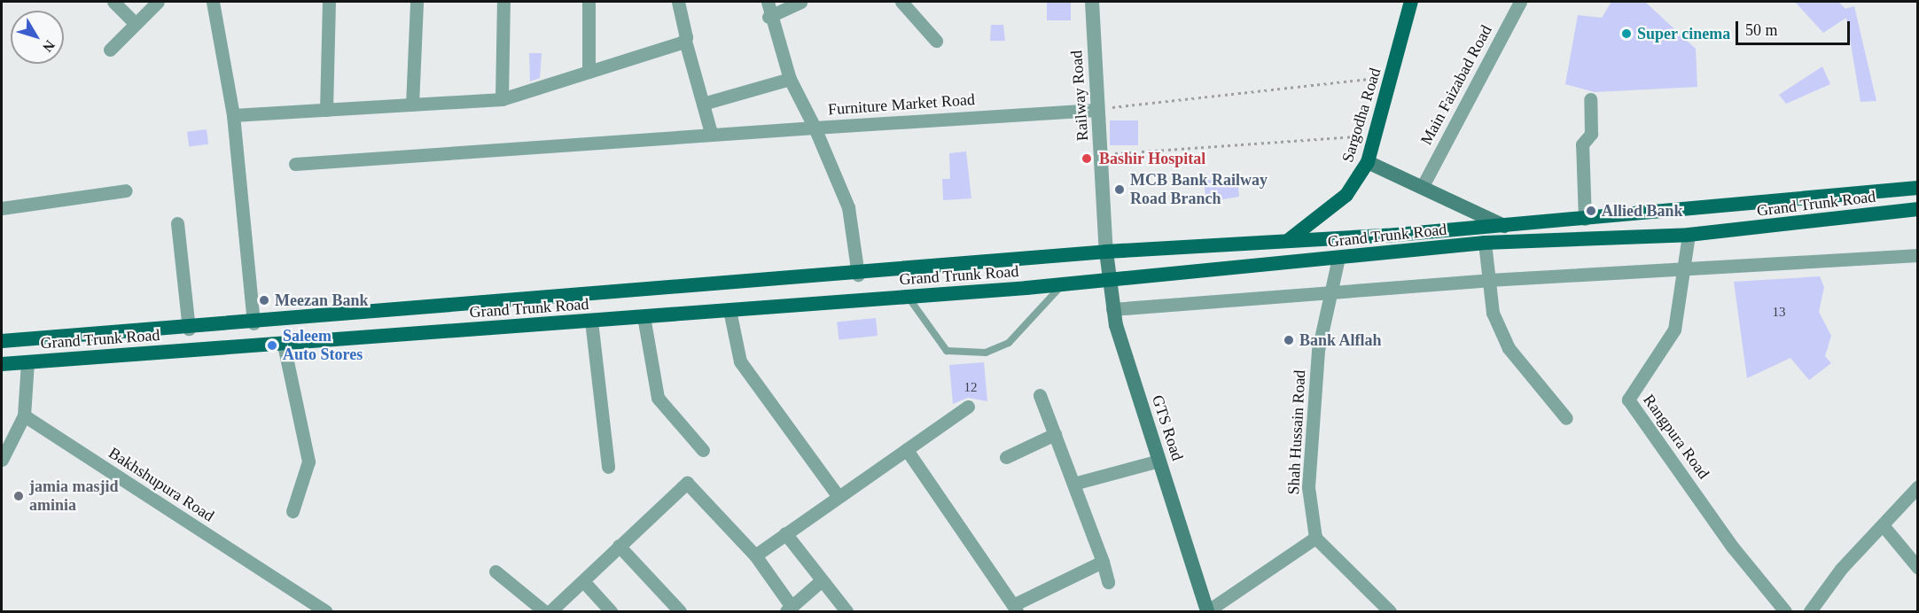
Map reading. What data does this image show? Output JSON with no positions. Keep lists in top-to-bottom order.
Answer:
{
  "streets": {
    "main road": ["Sargodha Road", "Grand Trunk Road", "GTS Road"],
    "street": [
      "Main Faizabad Road",
      "Railway Road",
      "Furniture Market Road",
      "Shah Hussain Road",
      "Rangpura Road",
      "Bakhshupura Road"
    ]
  },
  "crossings": [
    ["Railway Road", "Furniture Market Road"],
    ["Railway Road", "Grand Trunk Road"],
    ["Railway Road", "GTS Road"],
    ["Sargodha Road", "Grand Trunk Road"],
    ["Grand Trunk Road", "GTS Road"],
    ["Grand Trunk Road", "Shah Hussain Road"],
    ["Grand Trunk Road", "Rangpura Road"]
  ],
  "places": [
    "Super cinema",
    "Bashir Hospital",
    "MCB Bank Railway Road Branch",
    "Allied Bank",
    "Meezan Bank",
    "Bank Alflah",
    "Saleem Auto Stores",
    "jamia masjid aminia"
  ],
  "house_numbers": ["13", "12"],
  "scale_bar": "50 m",
  "north": "bottom right"
}
